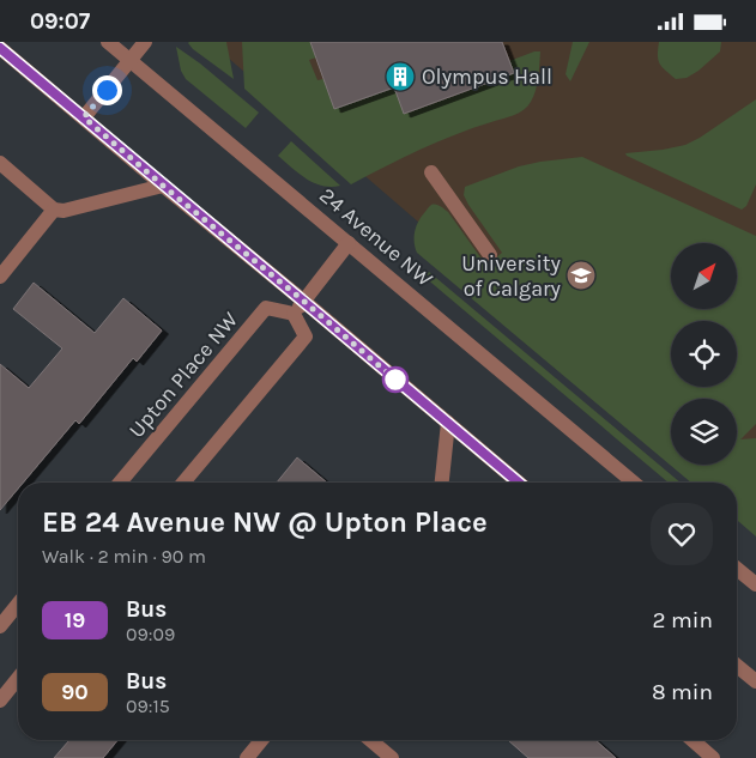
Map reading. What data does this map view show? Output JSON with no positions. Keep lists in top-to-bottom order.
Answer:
{
  "streets": {
    "street": ["24 Avenue NW", "Upton Place NW"]
  },
  "places": {
    "building": ["Olympus Hall"],
    "school or university": ["University of Calgary"]
  },
  "lines": ["bus line 19"],
  "north": "top right",
  "page": {
    "status": "09:07",
    "heading": ["EB 24 Avenue NW @ Upton Place", "Walk · 2 min · 90 m"],
    "list": [
      {
        "mark": "19",
        "name": "Bus",
        "note": "09:09",
        "value": "2 min"
      },
      {
        "mark": "90",
        "name": "Bus",
        "note": "09:15",
        "value": "8 min"
      }
    ]
  }
}
